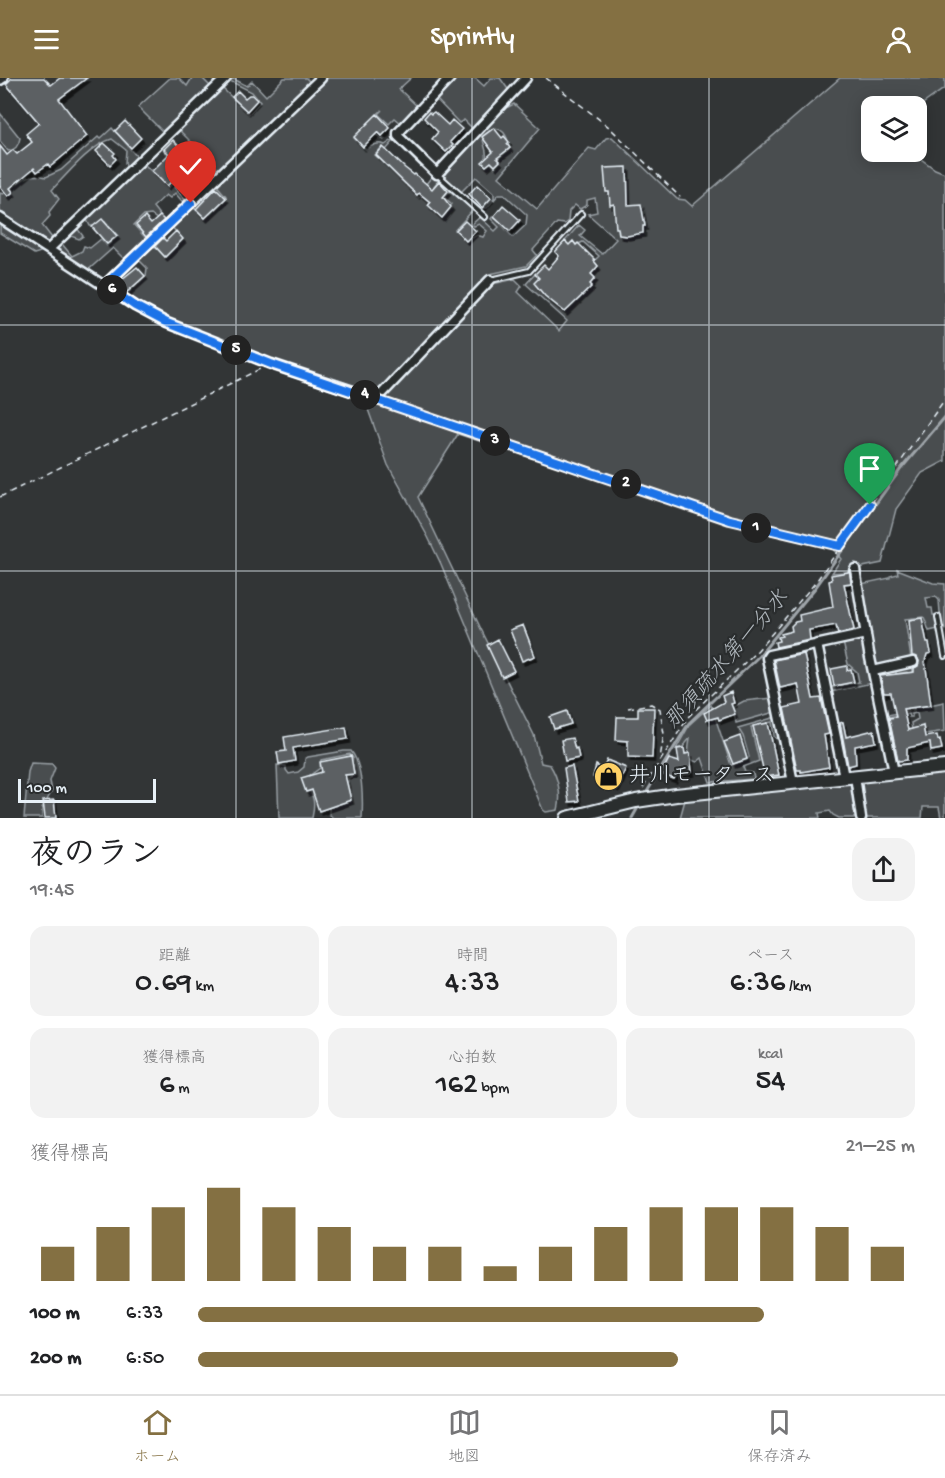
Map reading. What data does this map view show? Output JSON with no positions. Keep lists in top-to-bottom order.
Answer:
{
  "water": ["那須疏水第一分水"],
  "places": {
    "shop": ["井川モータース"]
  },
  "scale_bar": "100 m",
  "page": {
    "header": "Sprintly",
    "pins": [
      "6",
      "5",
      "4",
      "3",
      "2",
      "1"
    ],
    "scale": "100 m",
    "heading": ["夜のラン", "19:45"],
    "stats": [
      ["距離", "0.69 km"],
      ["時間", "4:33"],
      ["ペース", "6:36 /km"],
      ["獲得標高", "6 m"],
      ["心拍数", "162 bpm"],
      ["kcal", "54"]
    ],
    "chart": ["獲得標高", "21–25 m"],
    "list": [
      {
        "name": "100 m",
        "note": "6:33"
      },
      {
        "name": "200 m",
        "note": "6:50"
      }
    ],
    "tabs": ["ホーム", "地図", "保存済み"]
  }
}
